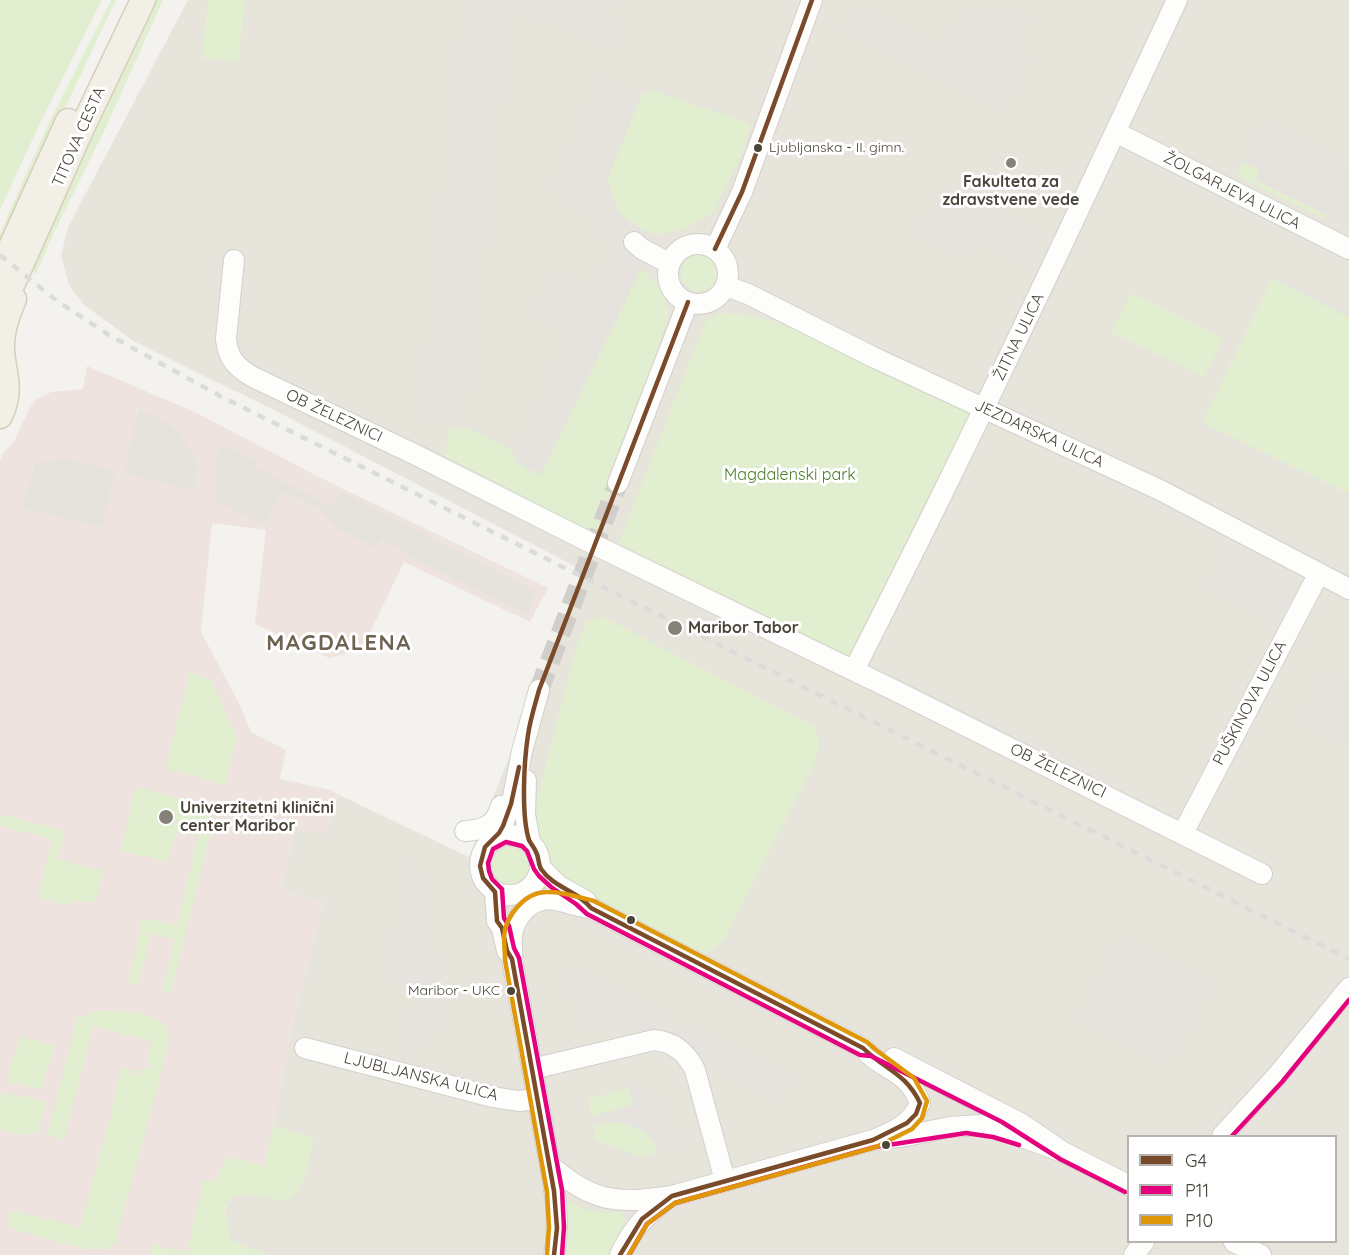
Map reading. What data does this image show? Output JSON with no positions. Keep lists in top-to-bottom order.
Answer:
{
  "streets": {
    "main road": ["TITOVA CESTA"],
    "street": [
      "ŽOLGARJEVA ULICA",
      "ŽITNA ULICA",
      "OB ŽELEZNICI",
      "JEZDARSKA ULICA",
      "PUŠKINOVA ULICA",
      "LJUBLJANSKA ULICA"
    ]
  },
  "crossings": [
    ["ŽOLGARJEVA ULICA", "ŽITNA ULICA"],
    ["ŽITNA ULICA", "OB ŽELEZNICI"],
    ["ŽITNA ULICA", "JEZDARSKA ULICA"],
    ["OB ŽELEZNICI", "PUŠKINOVA ULICA"],
    ["JEZDARSKA ULICA", "PUŠKINOVA ULICA"]
  ],
  "districts": ["MAGDALENA"],
  "parks": ["Magdalenski park"],
  "places": [
    "Ljubljanska - II. gimn.",
    "Fakulteta za zdravstvene vede",
    "Maribor Tabor",
    "Univerzitetni klinični center Maribor",
    "Maribor - UKC"
  ],
  "lines": ["transit line G4", "transit line P11", "transit line P10"],
  "legend": ["G4", "P11", "P10"]
}
